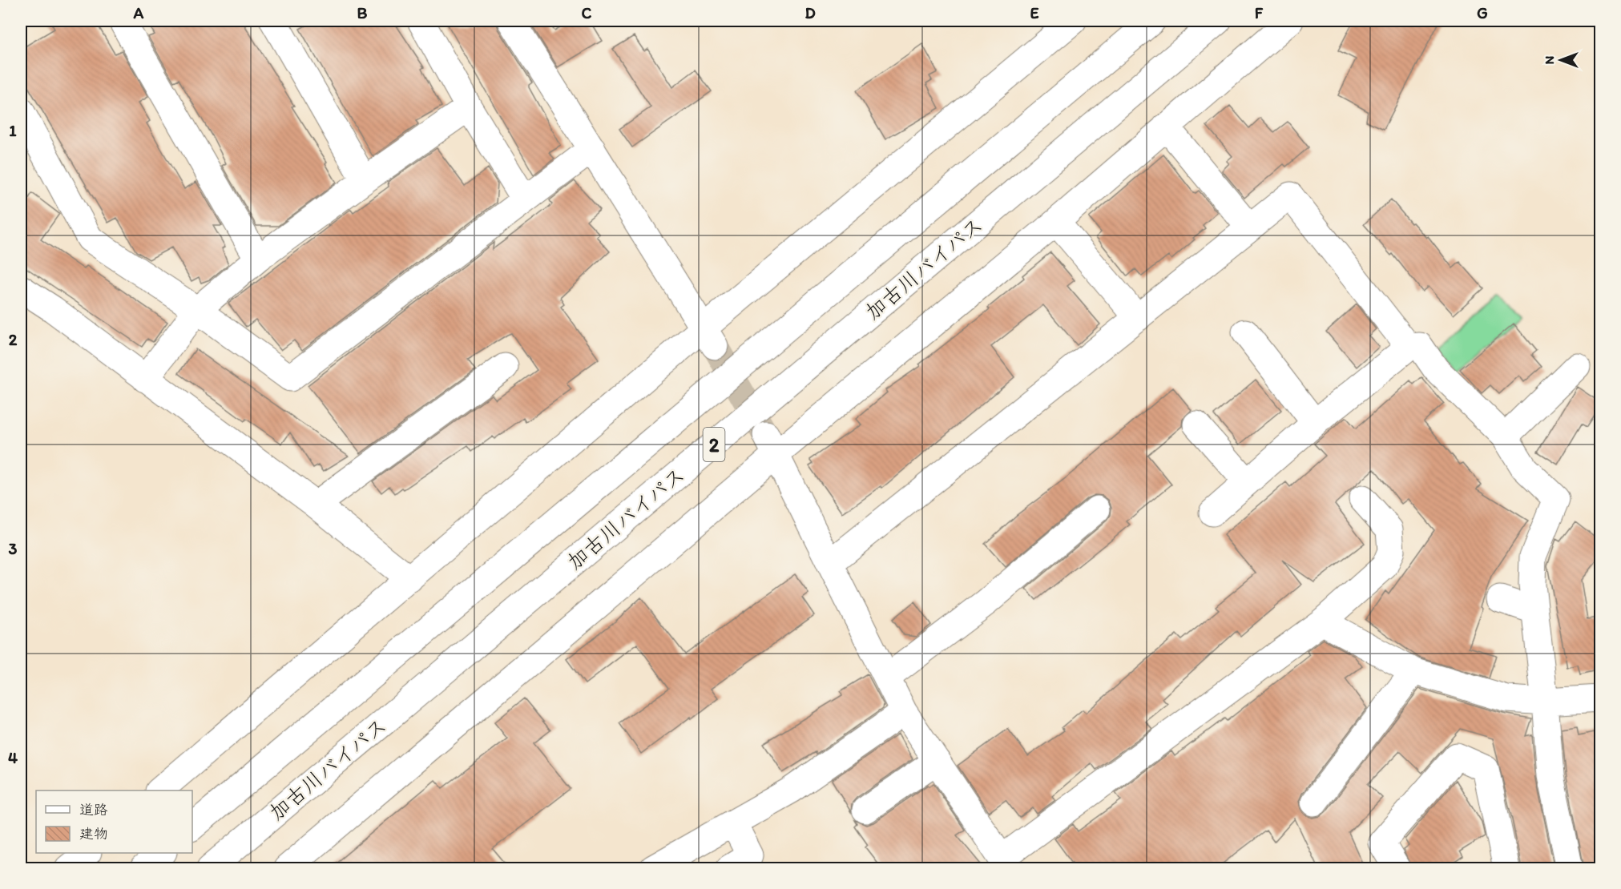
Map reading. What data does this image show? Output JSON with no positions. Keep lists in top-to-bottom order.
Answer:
{
  "streets": {
    "main road": ["加古川バイパス", "2"]
  },
  "legend": ["道路", "建物"],
  "north": "left",
  "grid": {
    "columns": [
      "A",
      "B",
      "C",
      "D",
      "E",
      "F",
      "G"
    ],
    "rows": [
      "1",
      "2",
      "3",
      "4"
    ]
  }
}
